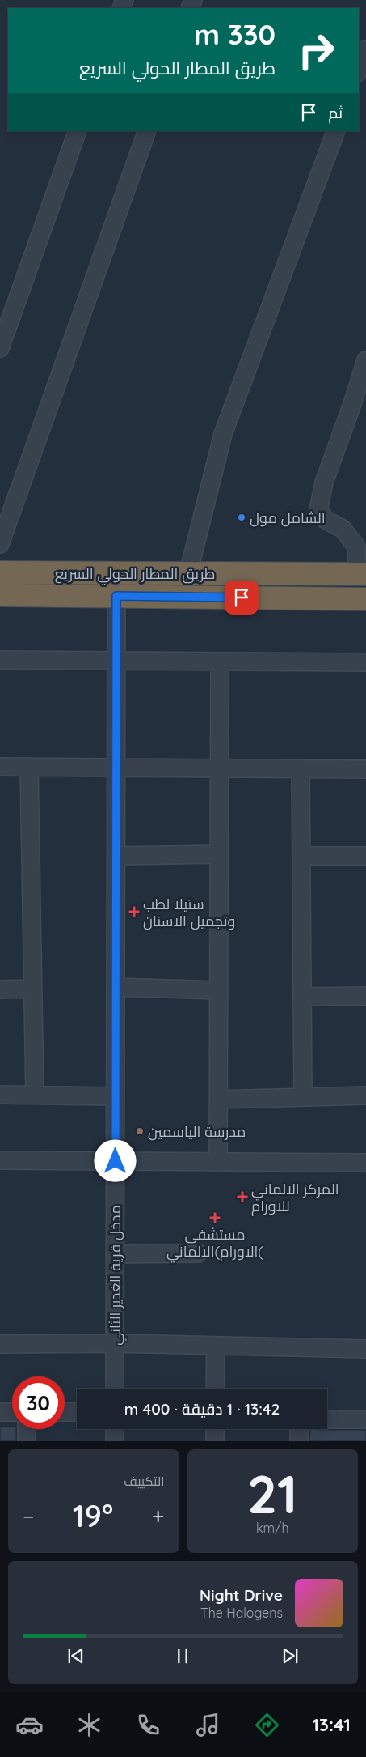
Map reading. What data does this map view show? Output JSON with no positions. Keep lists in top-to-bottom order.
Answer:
{
  "streets": {
    "highway": ["طريق المطار الحولي السريع"],
    "street": ["مدخل قرية الغدير الثاني"]
  },
  "crossings": [
    ["طريق المطار الحولي السريع", "مدخل قرية الغدير الثاني"]
  ],
  "places": {
    "other": ["الشامل مول", "مدرسة الياسمين"],
    "health": ["ستيلا لطب وتجميل الاسنان", "المركز الالماني للاورام", "مستشفى الاورام)الالماني("]
  },
  "page": {
    "turn": ["330 m", "طريق المطار الحولي السريع"],
    "then": "ثم",
    "limit": "30",
    "trip": "13:42 · 1 دقيقة · 400 m",
    "tile": [
      ["21", "km/h"],
      "التكييف"
    ],
    "heat": ["−", "19°", "+"],
    "song": ["Night Drive", "The Halogens"],
    "tabs": "13:41"
  }
}
